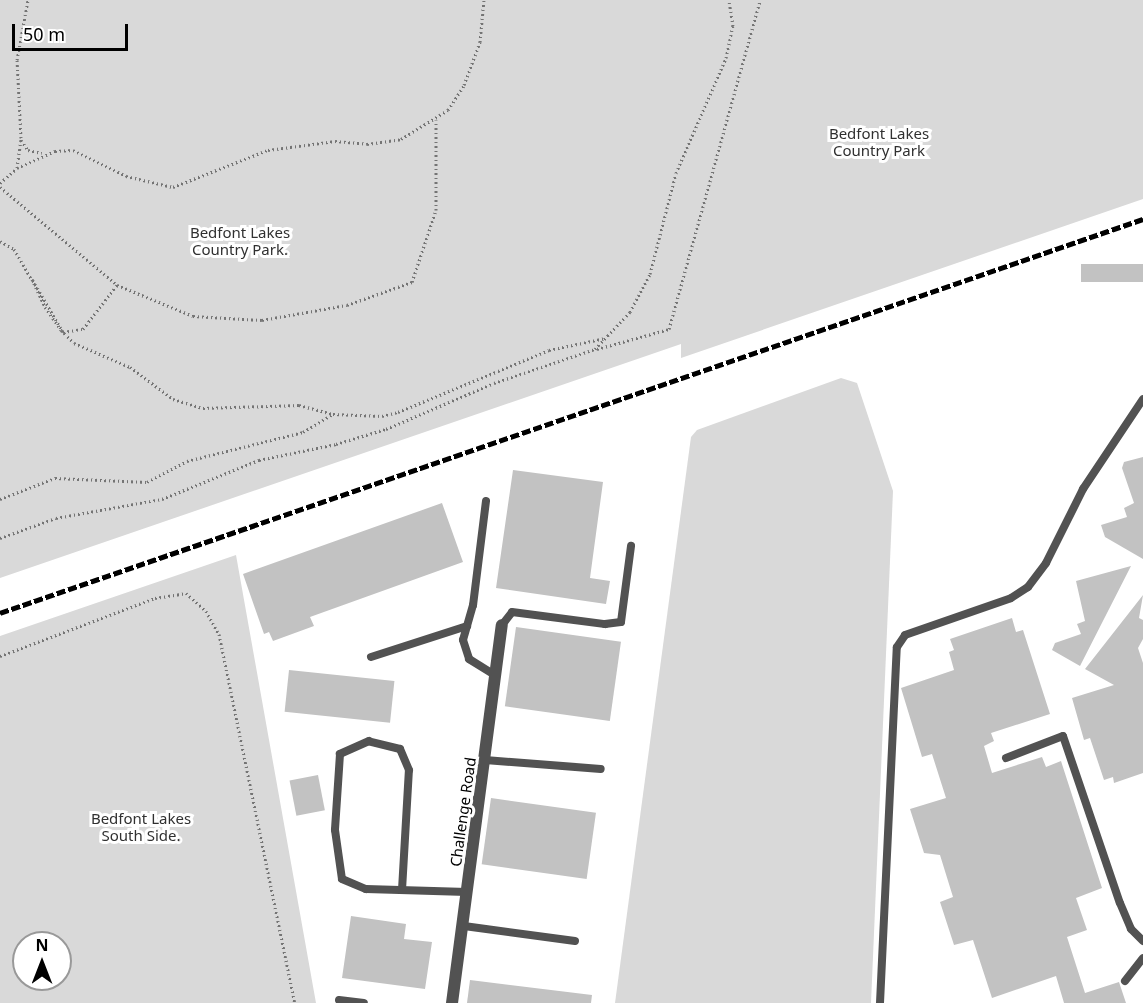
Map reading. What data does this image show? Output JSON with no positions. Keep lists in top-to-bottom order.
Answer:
{
  "streets": {
    "street": ["Challenge Road"]
  },
  "parks": ["Bedfont Lakes Country Park", "Bedfont Lakes Country Park.", "Bedfont Lakes South Side."],
  "scale_bar": "50 m",
  "north": "top"
}
